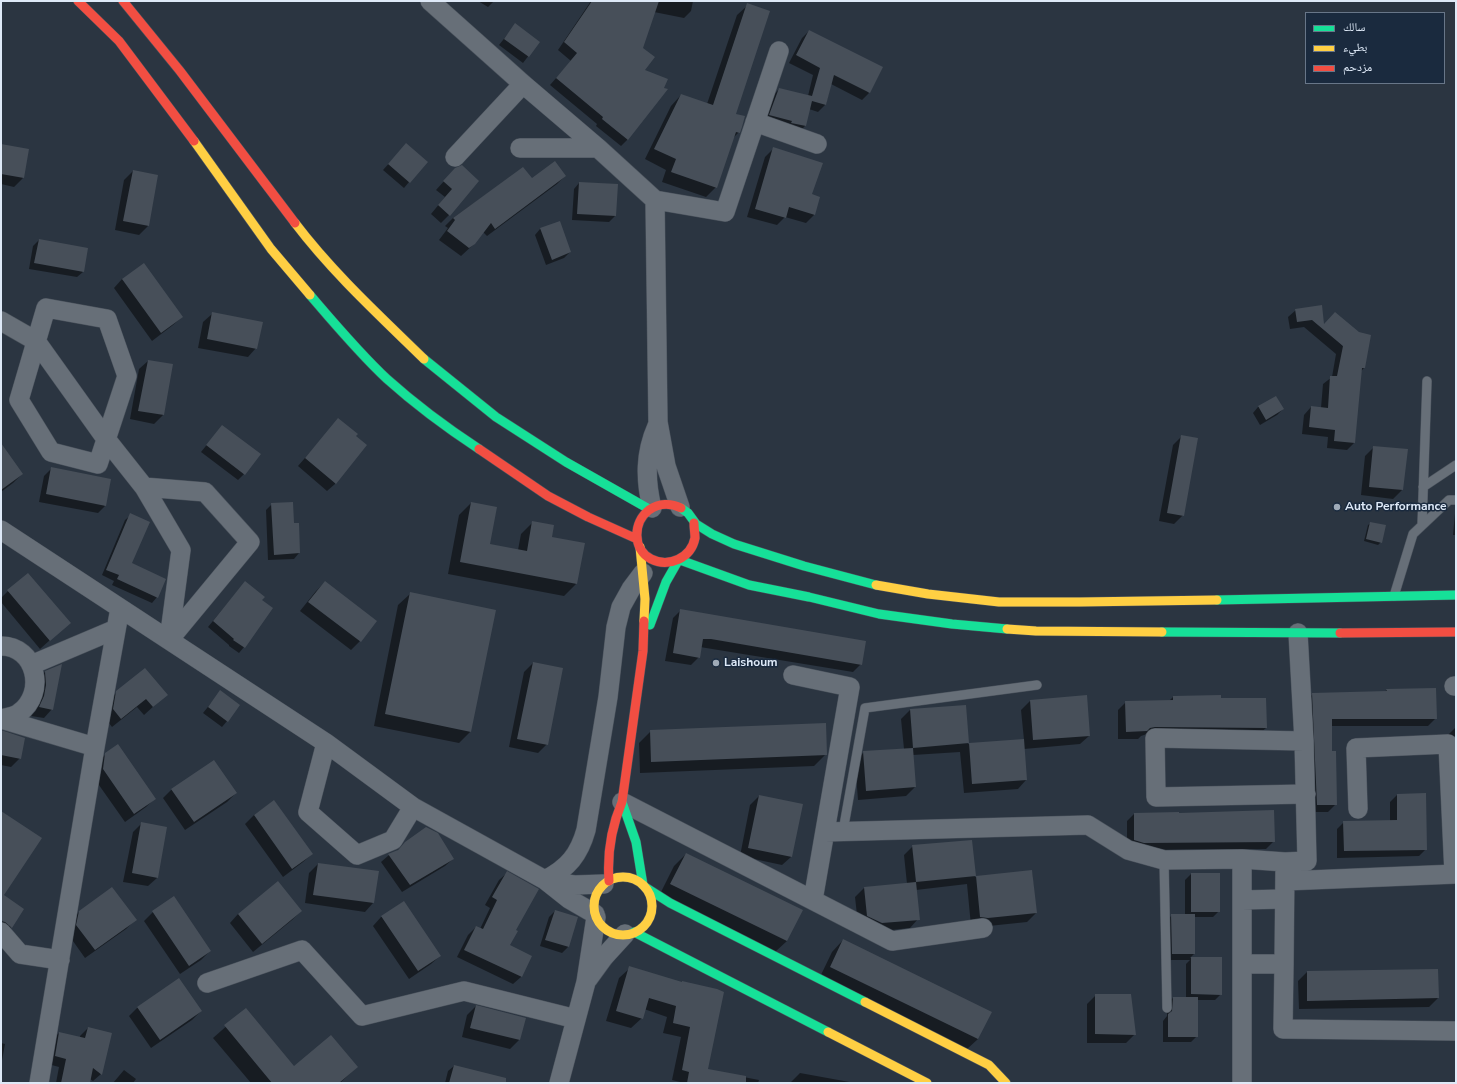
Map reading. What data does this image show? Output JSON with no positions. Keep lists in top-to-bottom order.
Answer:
{
  "places": ["Auto Performance", "Laishoum"],
  "legend": ["سالك", "بطيء", "مزدحم"]
}
